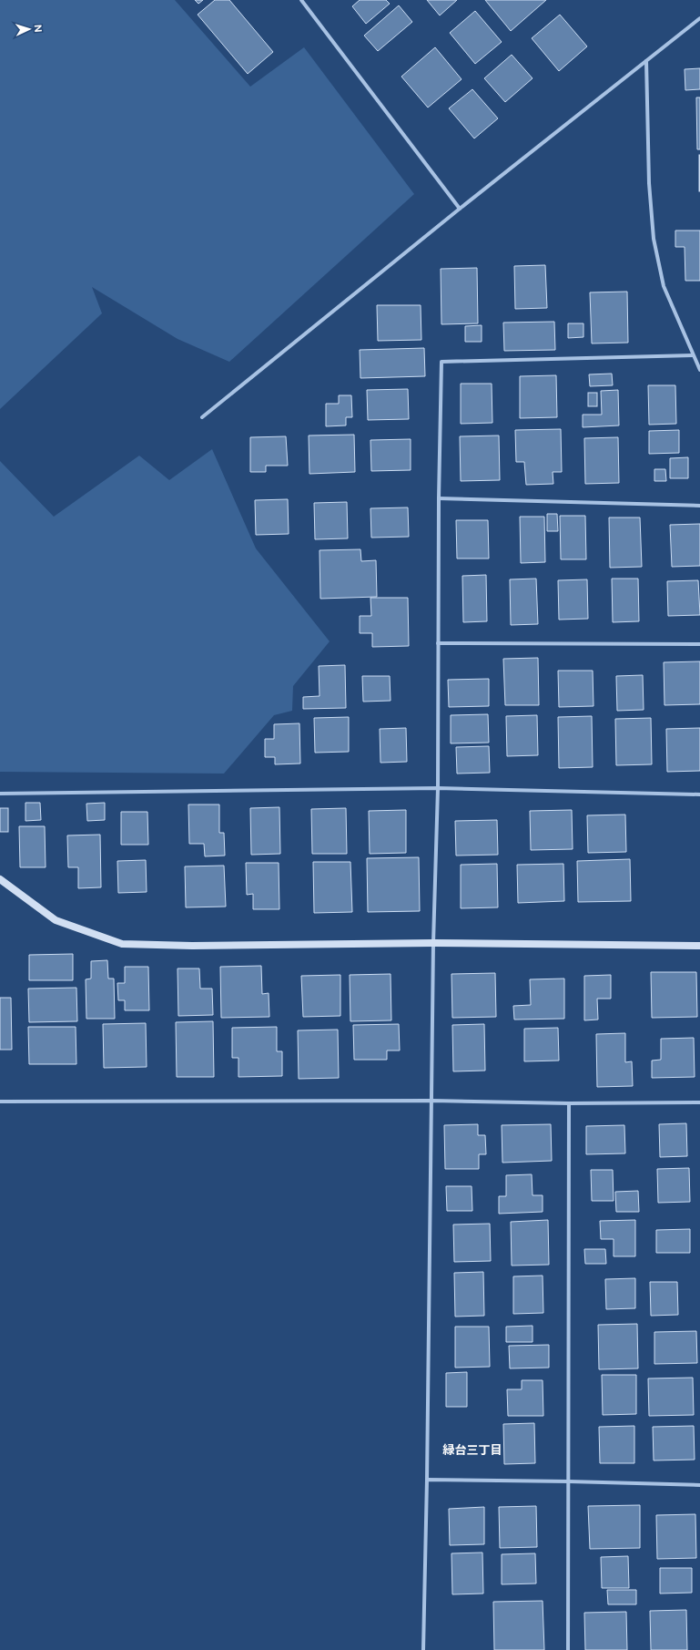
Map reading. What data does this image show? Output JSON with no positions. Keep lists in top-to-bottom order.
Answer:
{
  "districts": ["緑台三丁目"],
  "north": "right"
}
